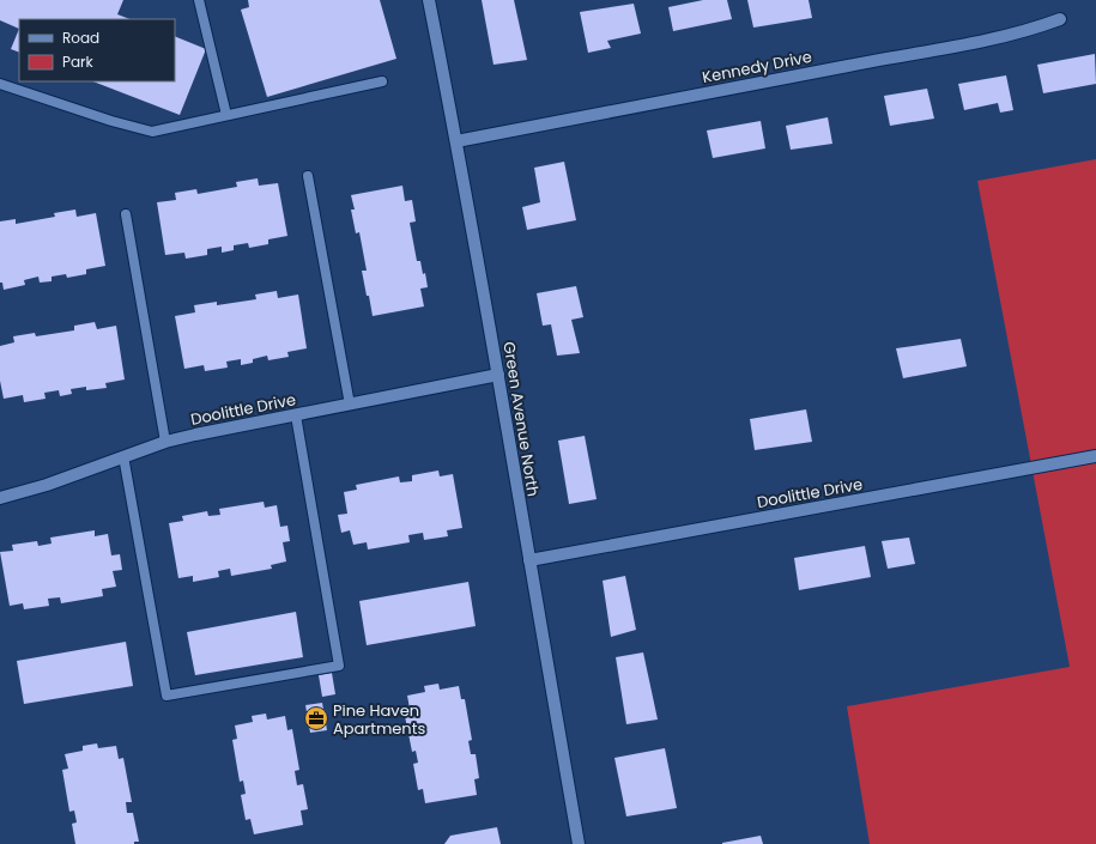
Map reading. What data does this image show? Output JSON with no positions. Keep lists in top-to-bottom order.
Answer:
{
  "streets": {
    "street": ["Kennedy Drive", "Doolittle Drive", "Green Avenue North"]
  },
  "crossings": [
    ["Kennedy Drive", "Green Avenue North"],
    ["Doolittle Drive", "Green Avenue North"]
  ],
  "places": {
    "office": ["Pine Haven Apartments"]
  },
  "legend": ["Road", "Park"]
}
